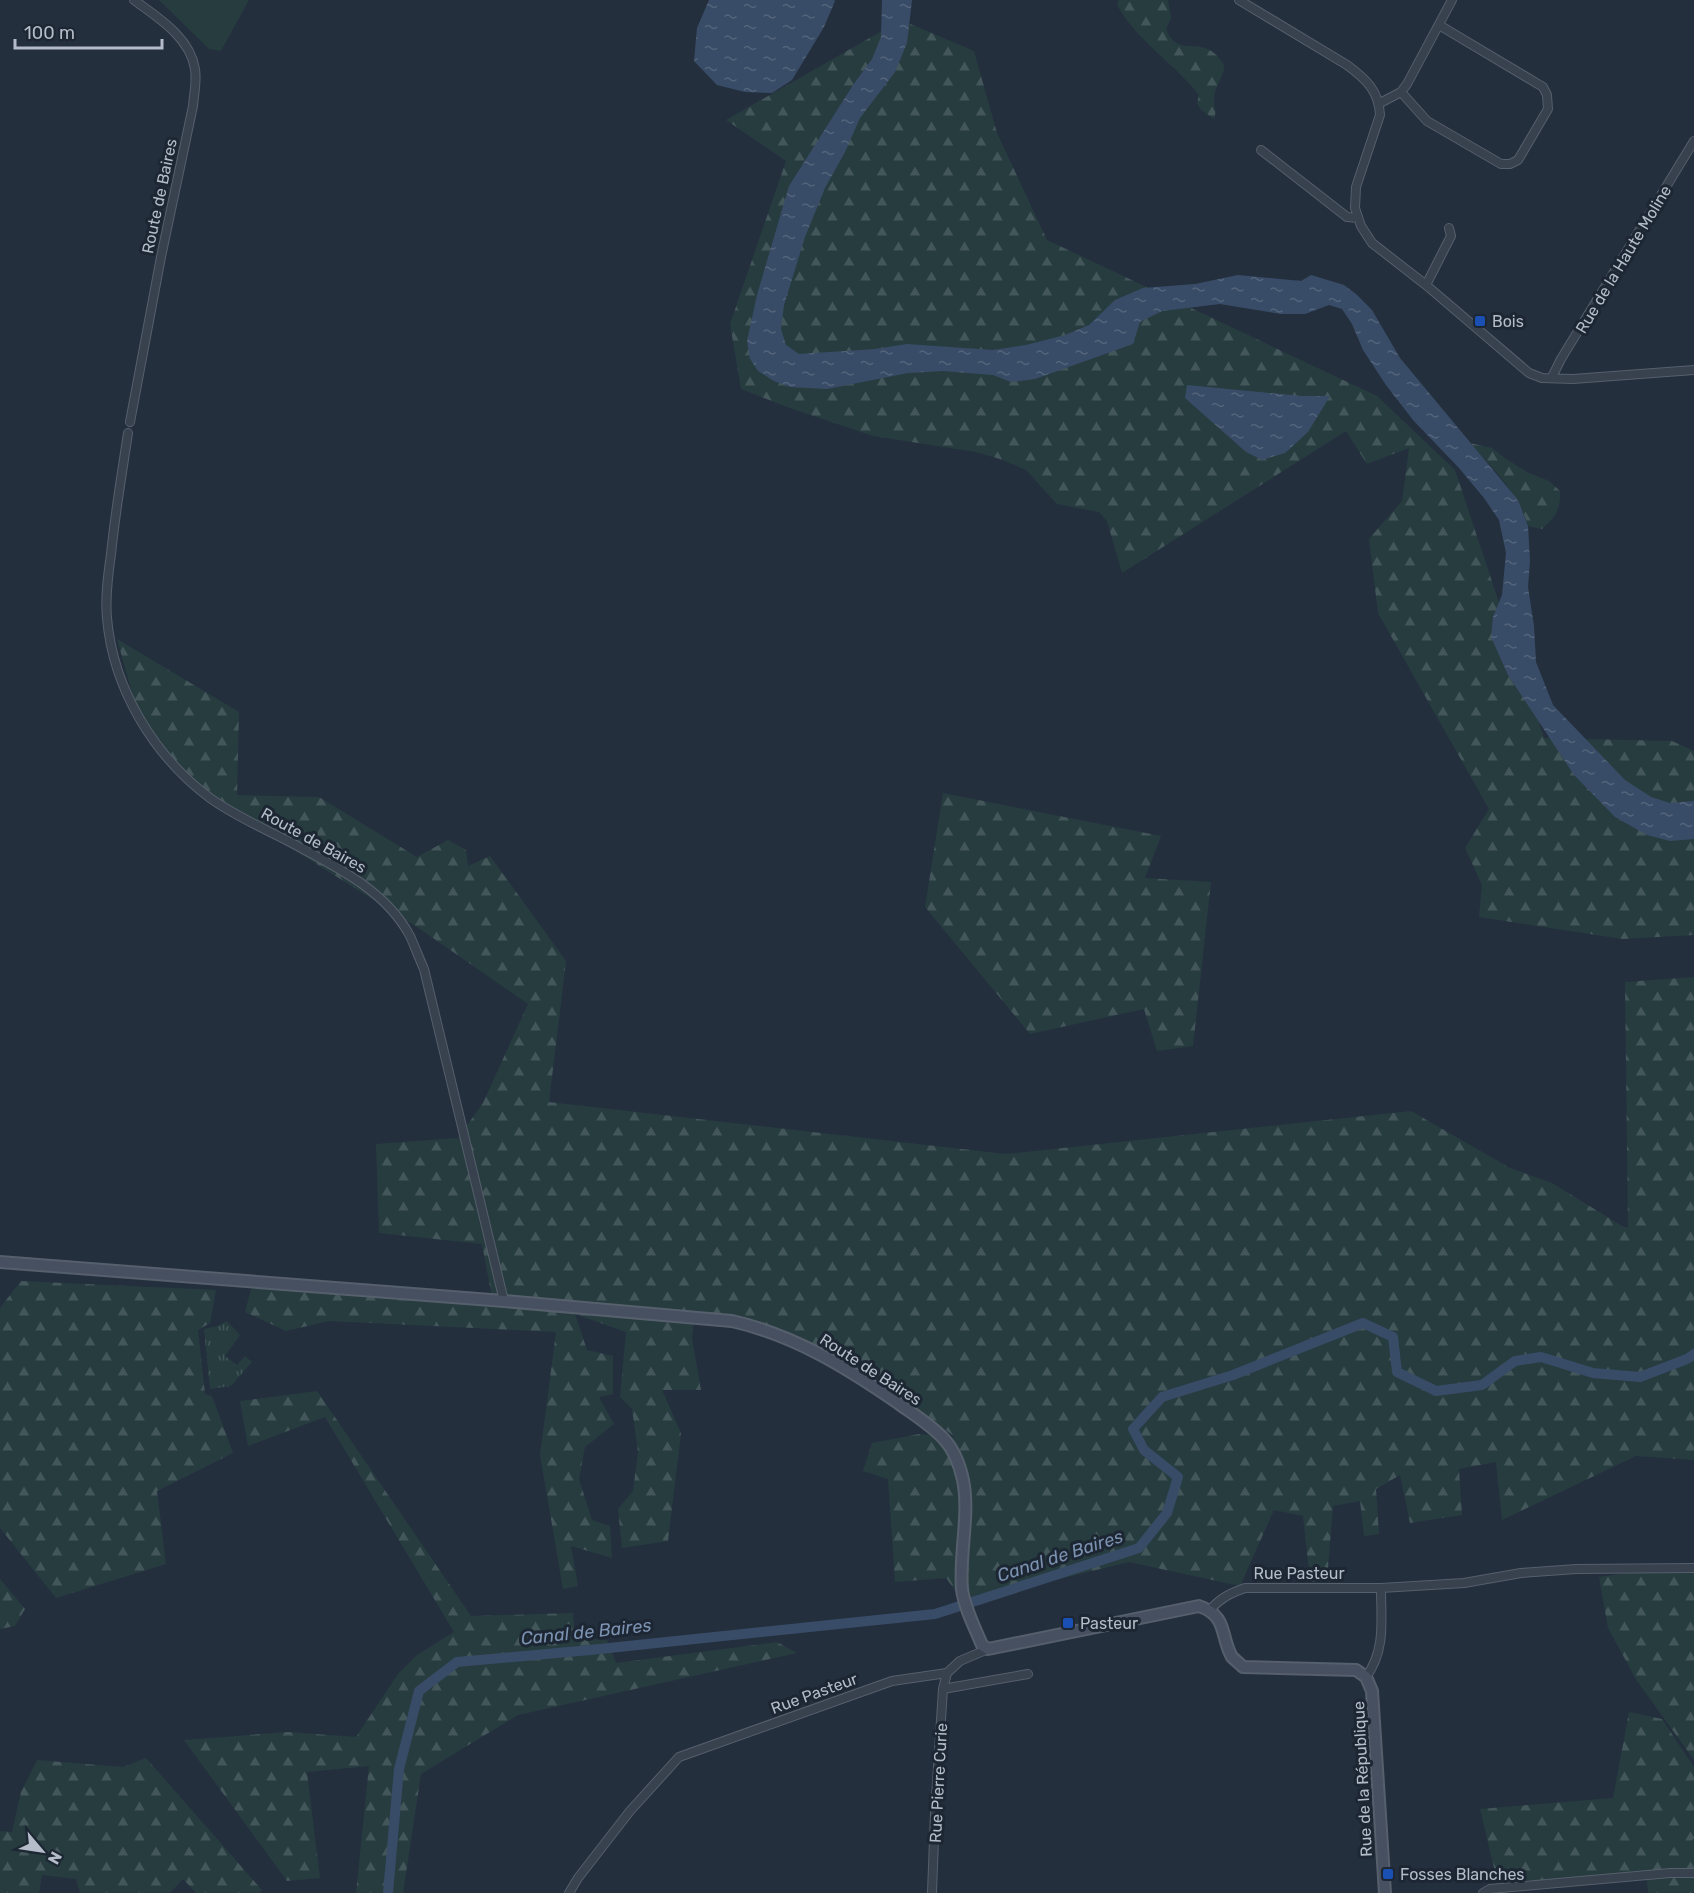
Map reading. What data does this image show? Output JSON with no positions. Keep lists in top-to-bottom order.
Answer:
{
  "streets": {
    "street": [
      "Route de Baires",
      "Rue de la Haute Moline",
      "Rue Pasteur",
      "Rue de la République",
      "Rue Pierre Curie"
    ]
  },
  "crossings": [
    ["Route de Baires", "Rue Pasteur"],
    ["Rue Pasteur", "Rue de la République"],
    ["Rue Pasteur", "Rue Pierre Curie"]
  ],
  "water": ["Canal de Baires"],
  "places": {
    "transit": ["Bois", "Pasteur", "Fosses Blanches"]
  },
  "scale_bar": "100 m",
  "north": "bottom right"
}
